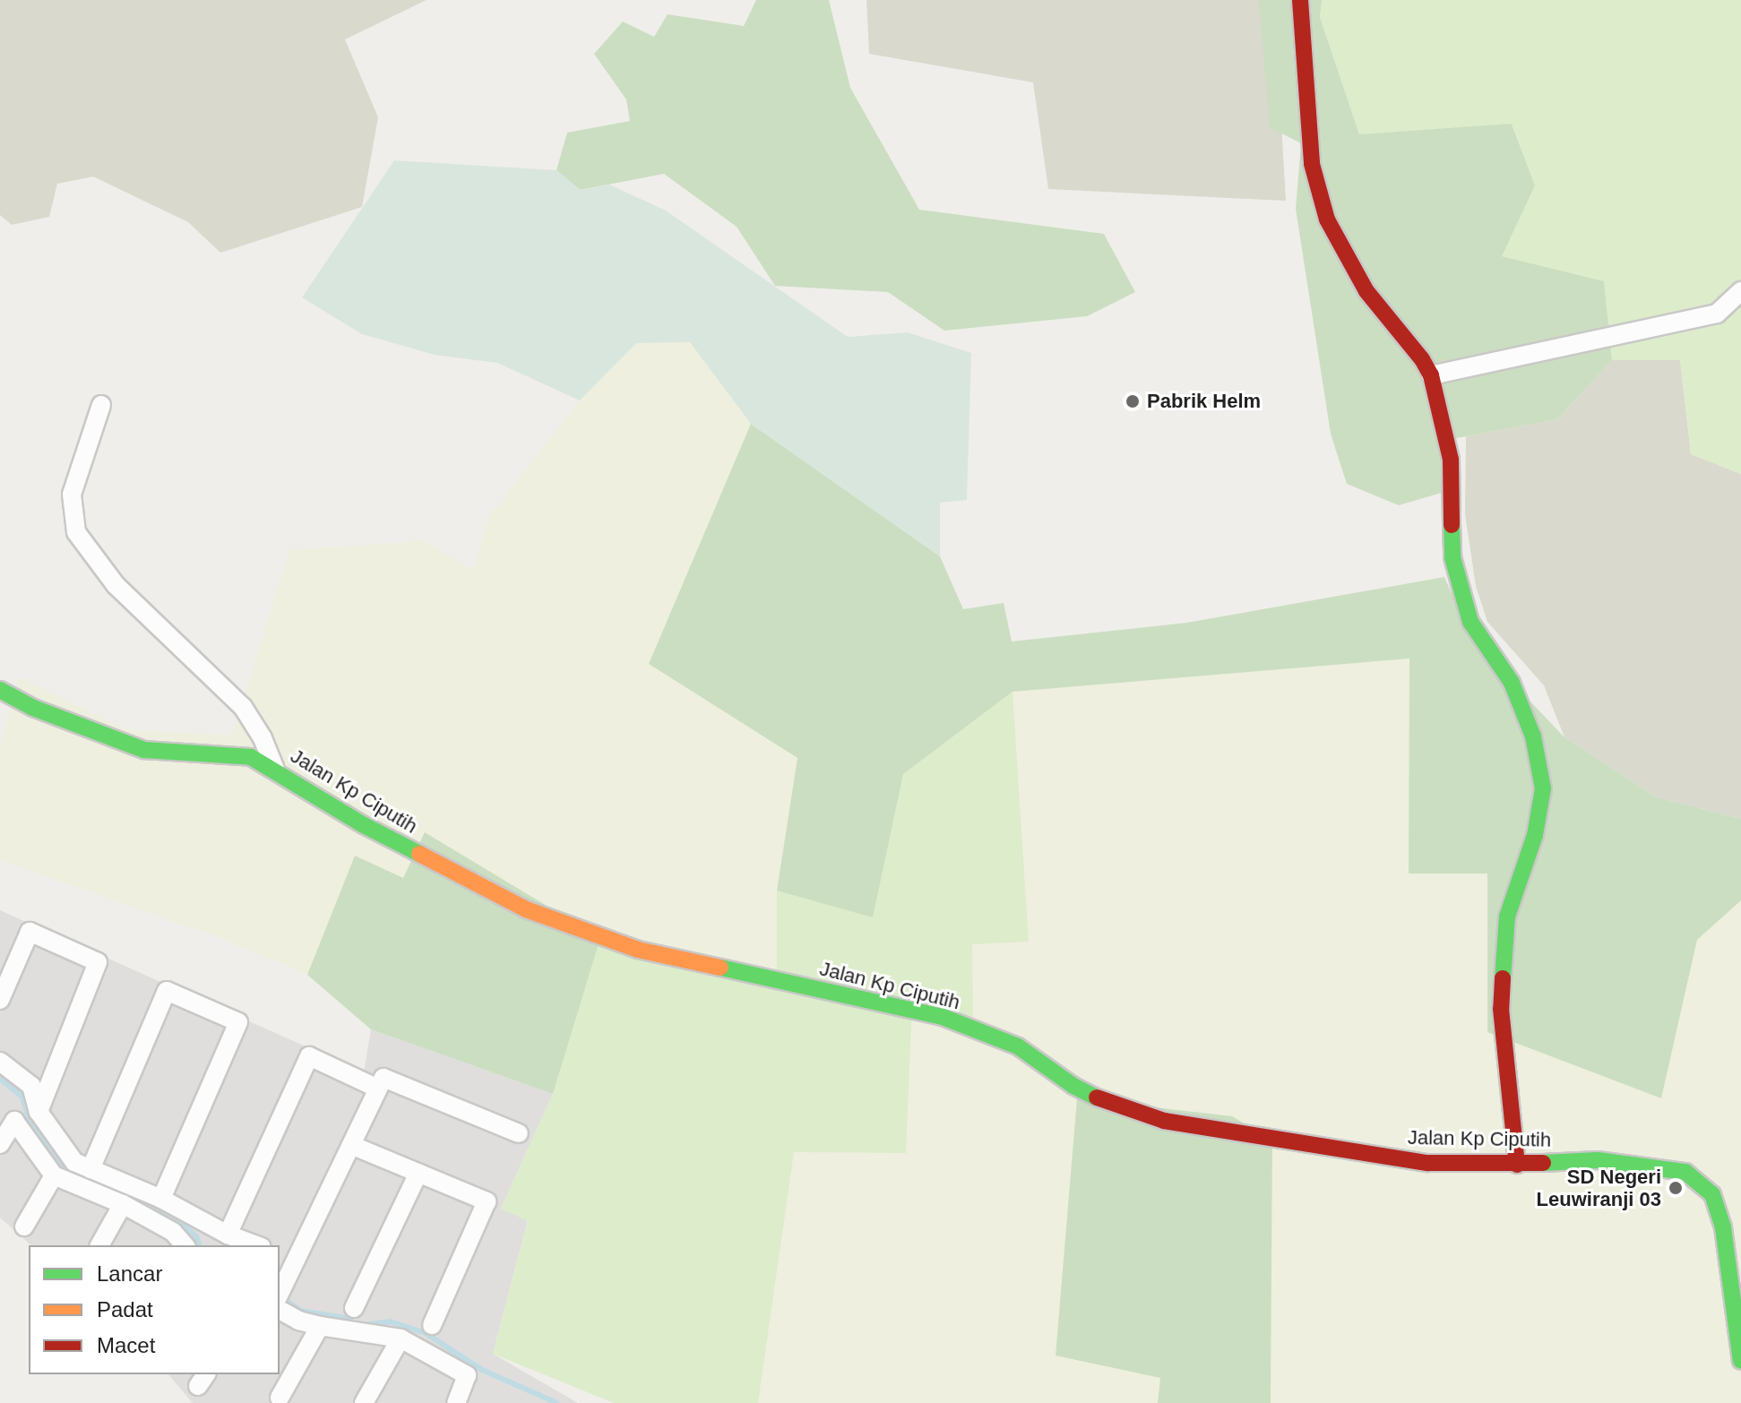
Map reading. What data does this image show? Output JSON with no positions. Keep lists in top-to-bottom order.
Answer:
{
  "streets": {
    "street": ["Jalan Kp Ciputih"]
  },
  "places": ["Pabrik Helm", "SD Negeri Leuwiranji 03"],
  "legend": ["Lancar", "Padat", "Macet"]
}
